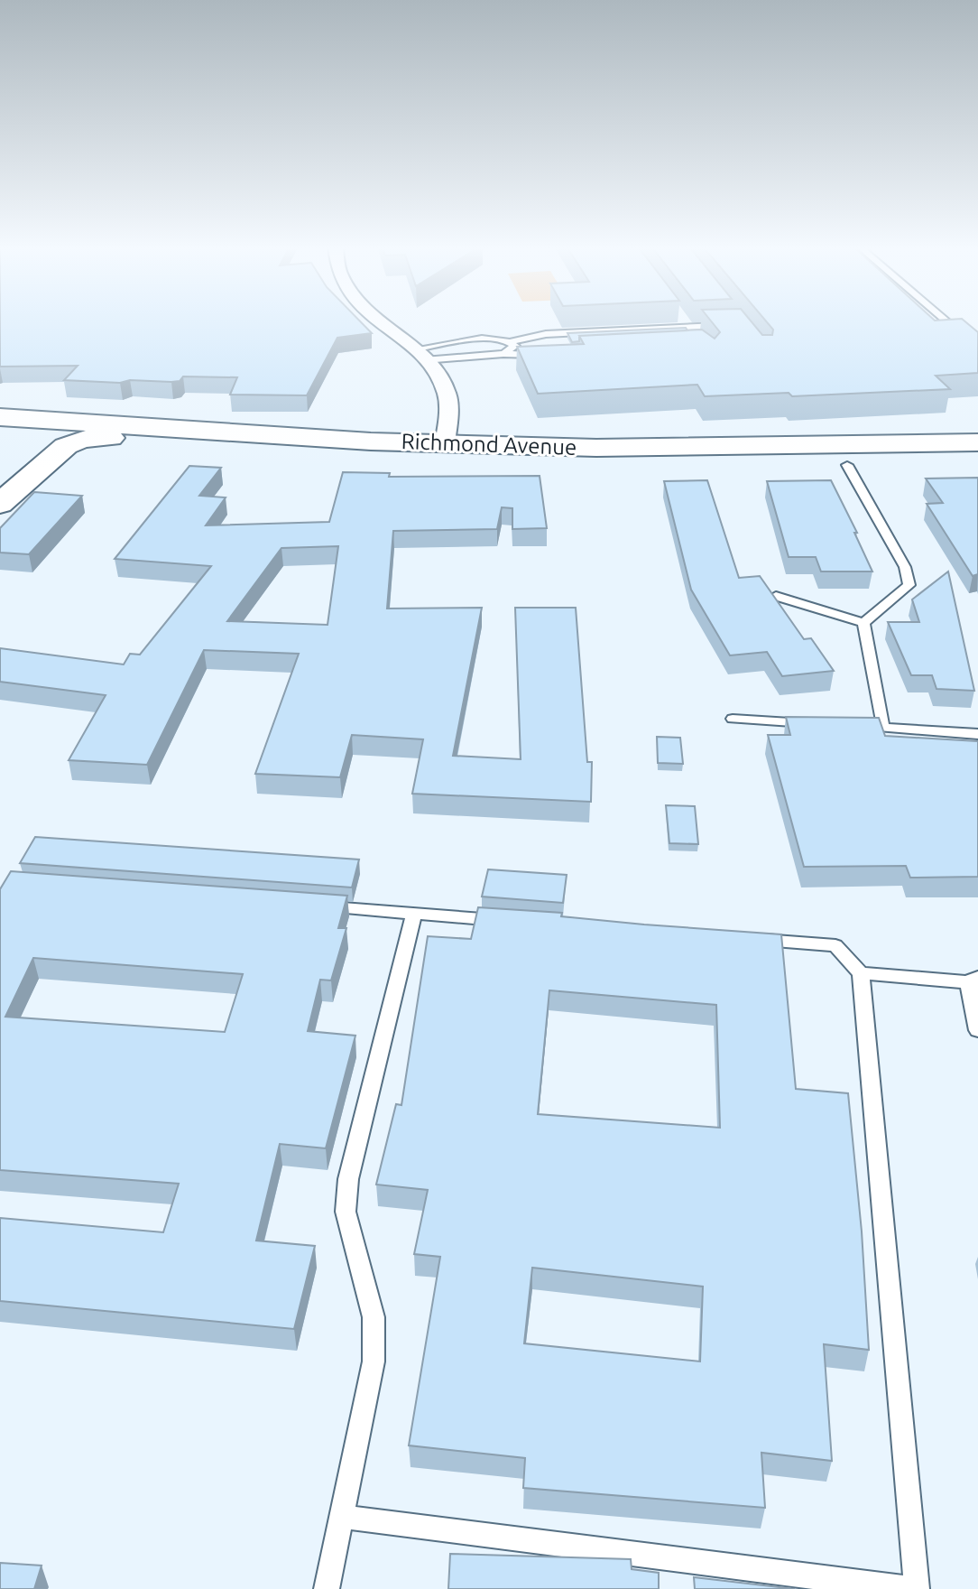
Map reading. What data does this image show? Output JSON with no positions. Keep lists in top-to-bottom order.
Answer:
{
  "streets": {
    "main road": ["Richmond Avenue"]
  }
}
